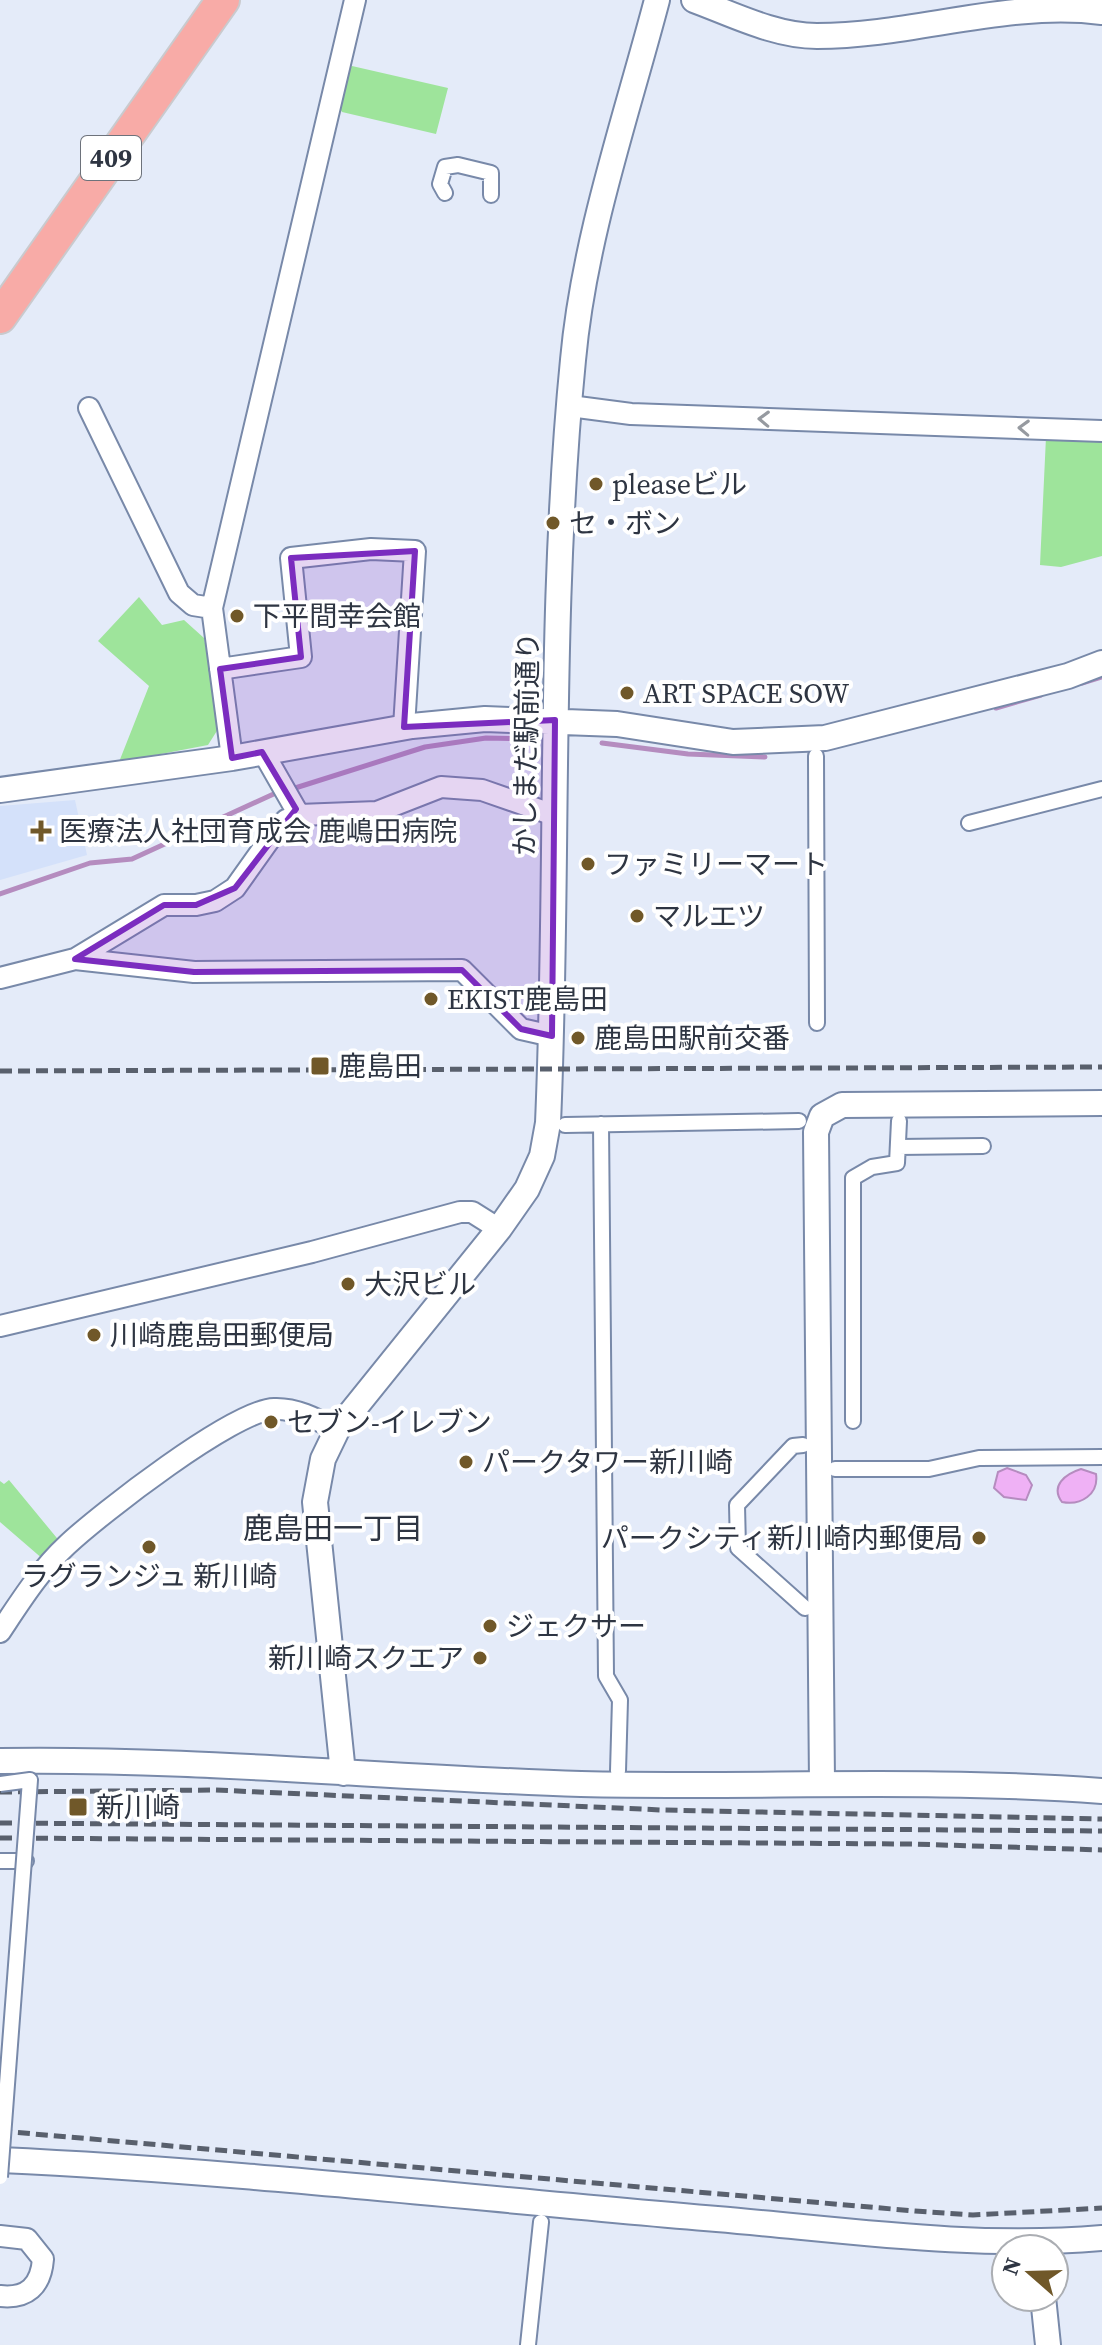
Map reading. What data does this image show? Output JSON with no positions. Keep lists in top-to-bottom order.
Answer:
{
  "streets": {
    "highway": ["409"],
    "street": ["かしまだ駅前通り"]
  },
  "districts": ["鹿島田一丁目"],
  "places": {
    "other": [
      "pleaseビル",
      "セ・ボン",
      "下平間幸会館",
      "ART SPACE SOW",
      "ファミリーマート",
      "マルエツ",
      "EKIST鹿島田",
      "鹿島田駅前交番",
      "大沢ビル",
      "川崎鹿島田郵便局",
      "セブン-イレブン",
      "パークタワー新川崎",
      "パークシティ新川崎内郵便局",
      "ラグランジュ 新川崎",
      "ジェクサー",
      "新川崎スクエア"
    ],
    "health": ["医療法人社団育成会 鹿嶋田病院"],
    "transit": ["鹿島田", "新川崎"]
  },
  "north": "left"
}
